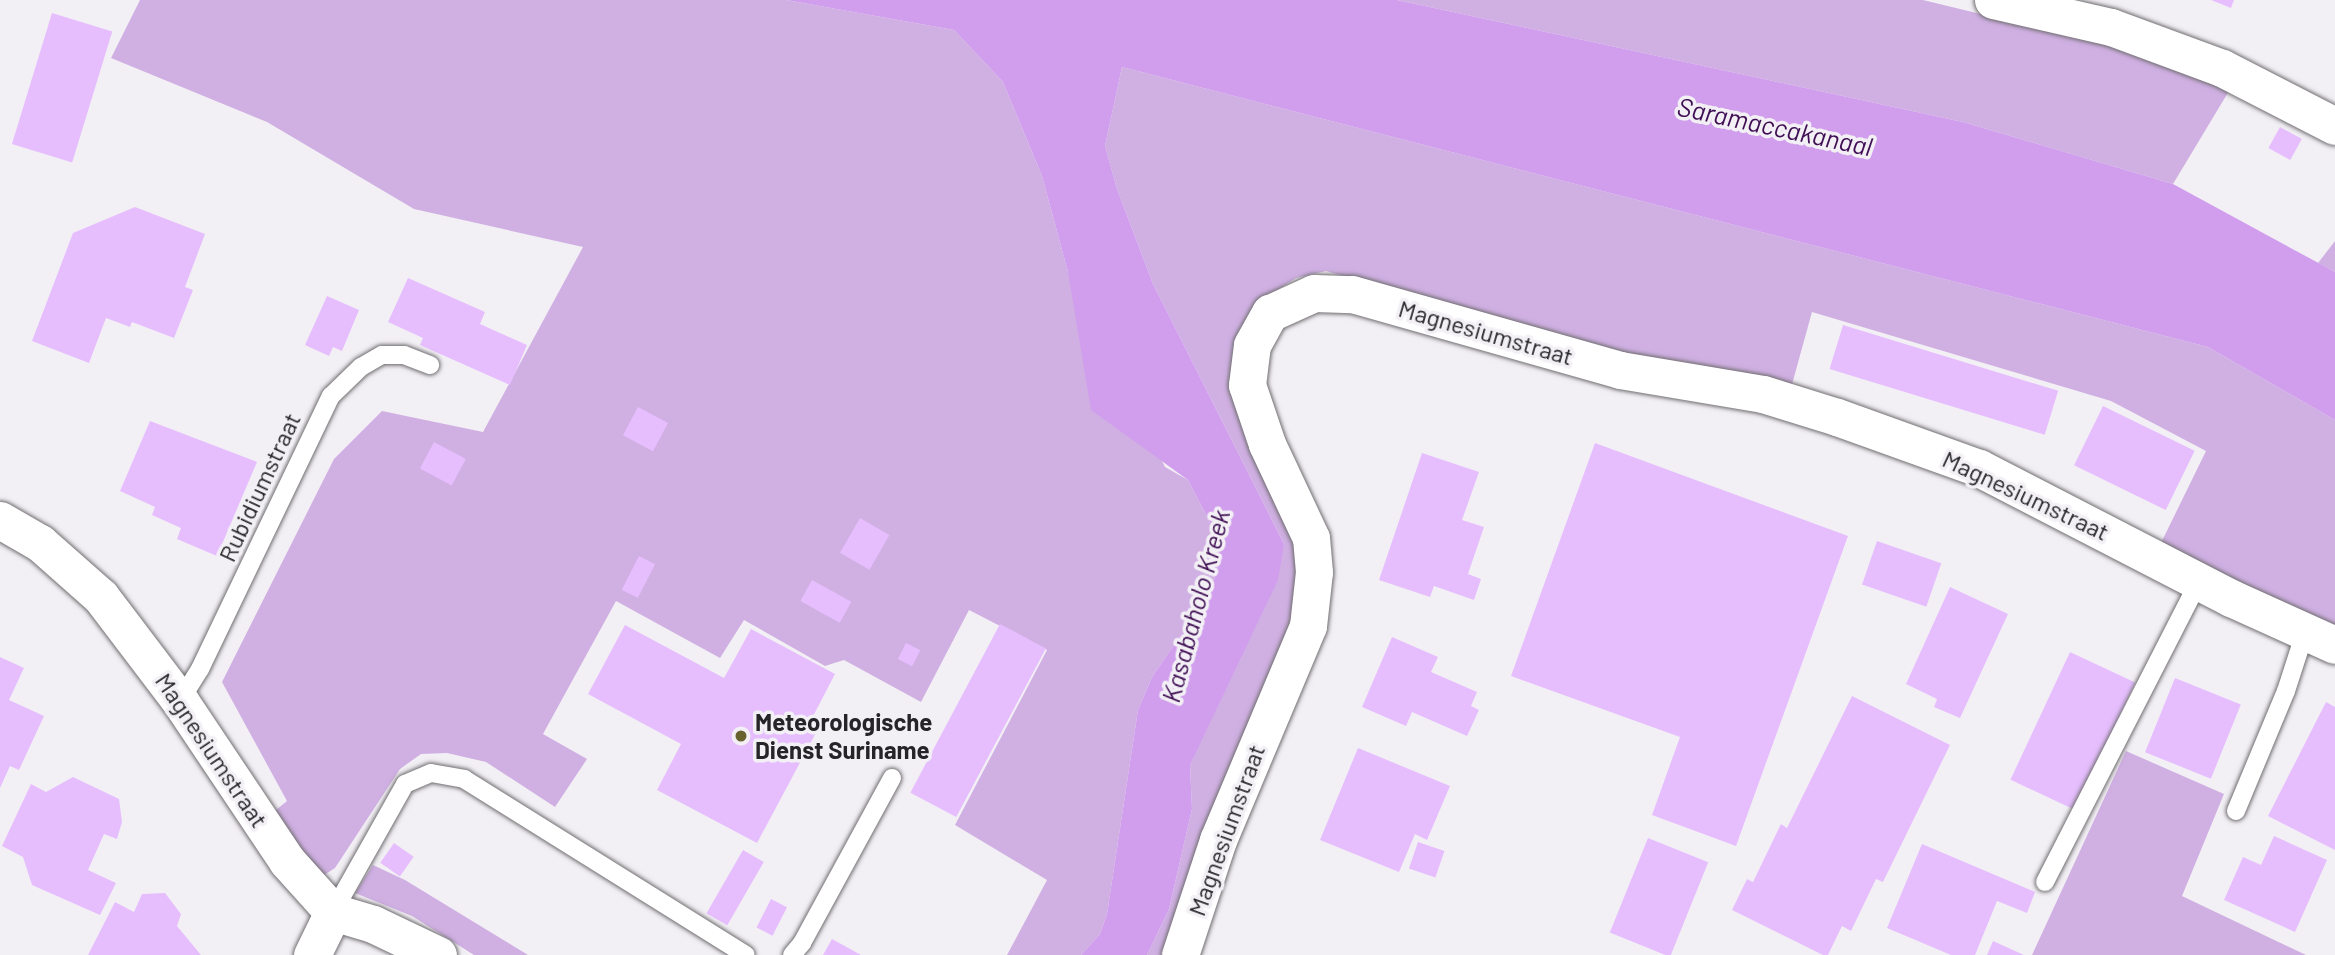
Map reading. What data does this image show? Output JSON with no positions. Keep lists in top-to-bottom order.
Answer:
{
  "streets": {
    "street": ["Magnesiumstraat"],
    "lane": ["Rubidiumstraat"]
  },
  "crossings": [
    ["Magnesiumstraat", "Rubidiumstraat"]
  ],
  "water": ["Saramaccakanaal", "Kasabaholo Kreek"],
  "places": ["Meteorologische Dienst Suriname"]
}
